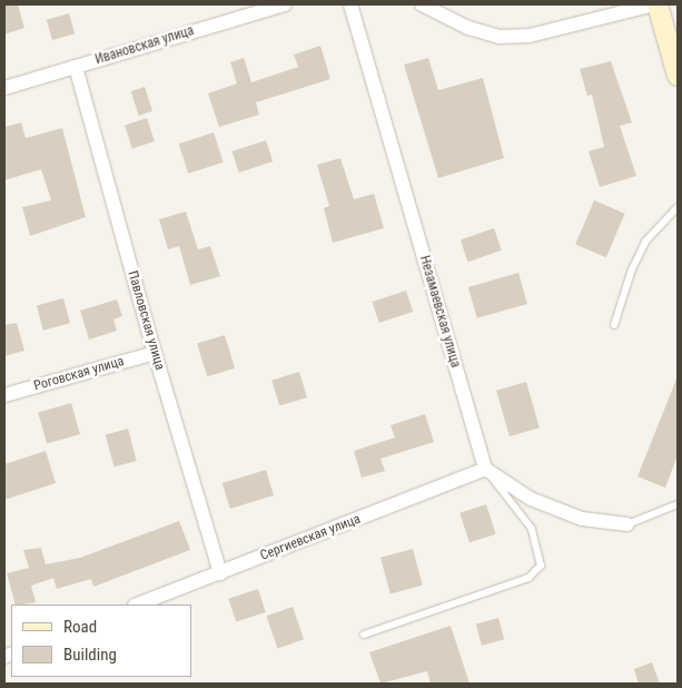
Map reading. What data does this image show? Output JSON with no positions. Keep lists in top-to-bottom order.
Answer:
{
  "streets": {
    "street": [
      "Ивановская улица",
      "Незамаевская улица",
      "Павловская улица",
      "Роговская улица",
      "Сергиевская улица"
    ]
  },
  "crossings": [
    ["Ивановская улица", "Павловская улица"],
    ["Незамаевская улица", "Сергиевская улица"],
    ["Павловская улица", "Роговская улица"],
    ["Павловская улица", "Сергиевская улица"]
  ],
  "legend": ["Road", "Building"]
}
